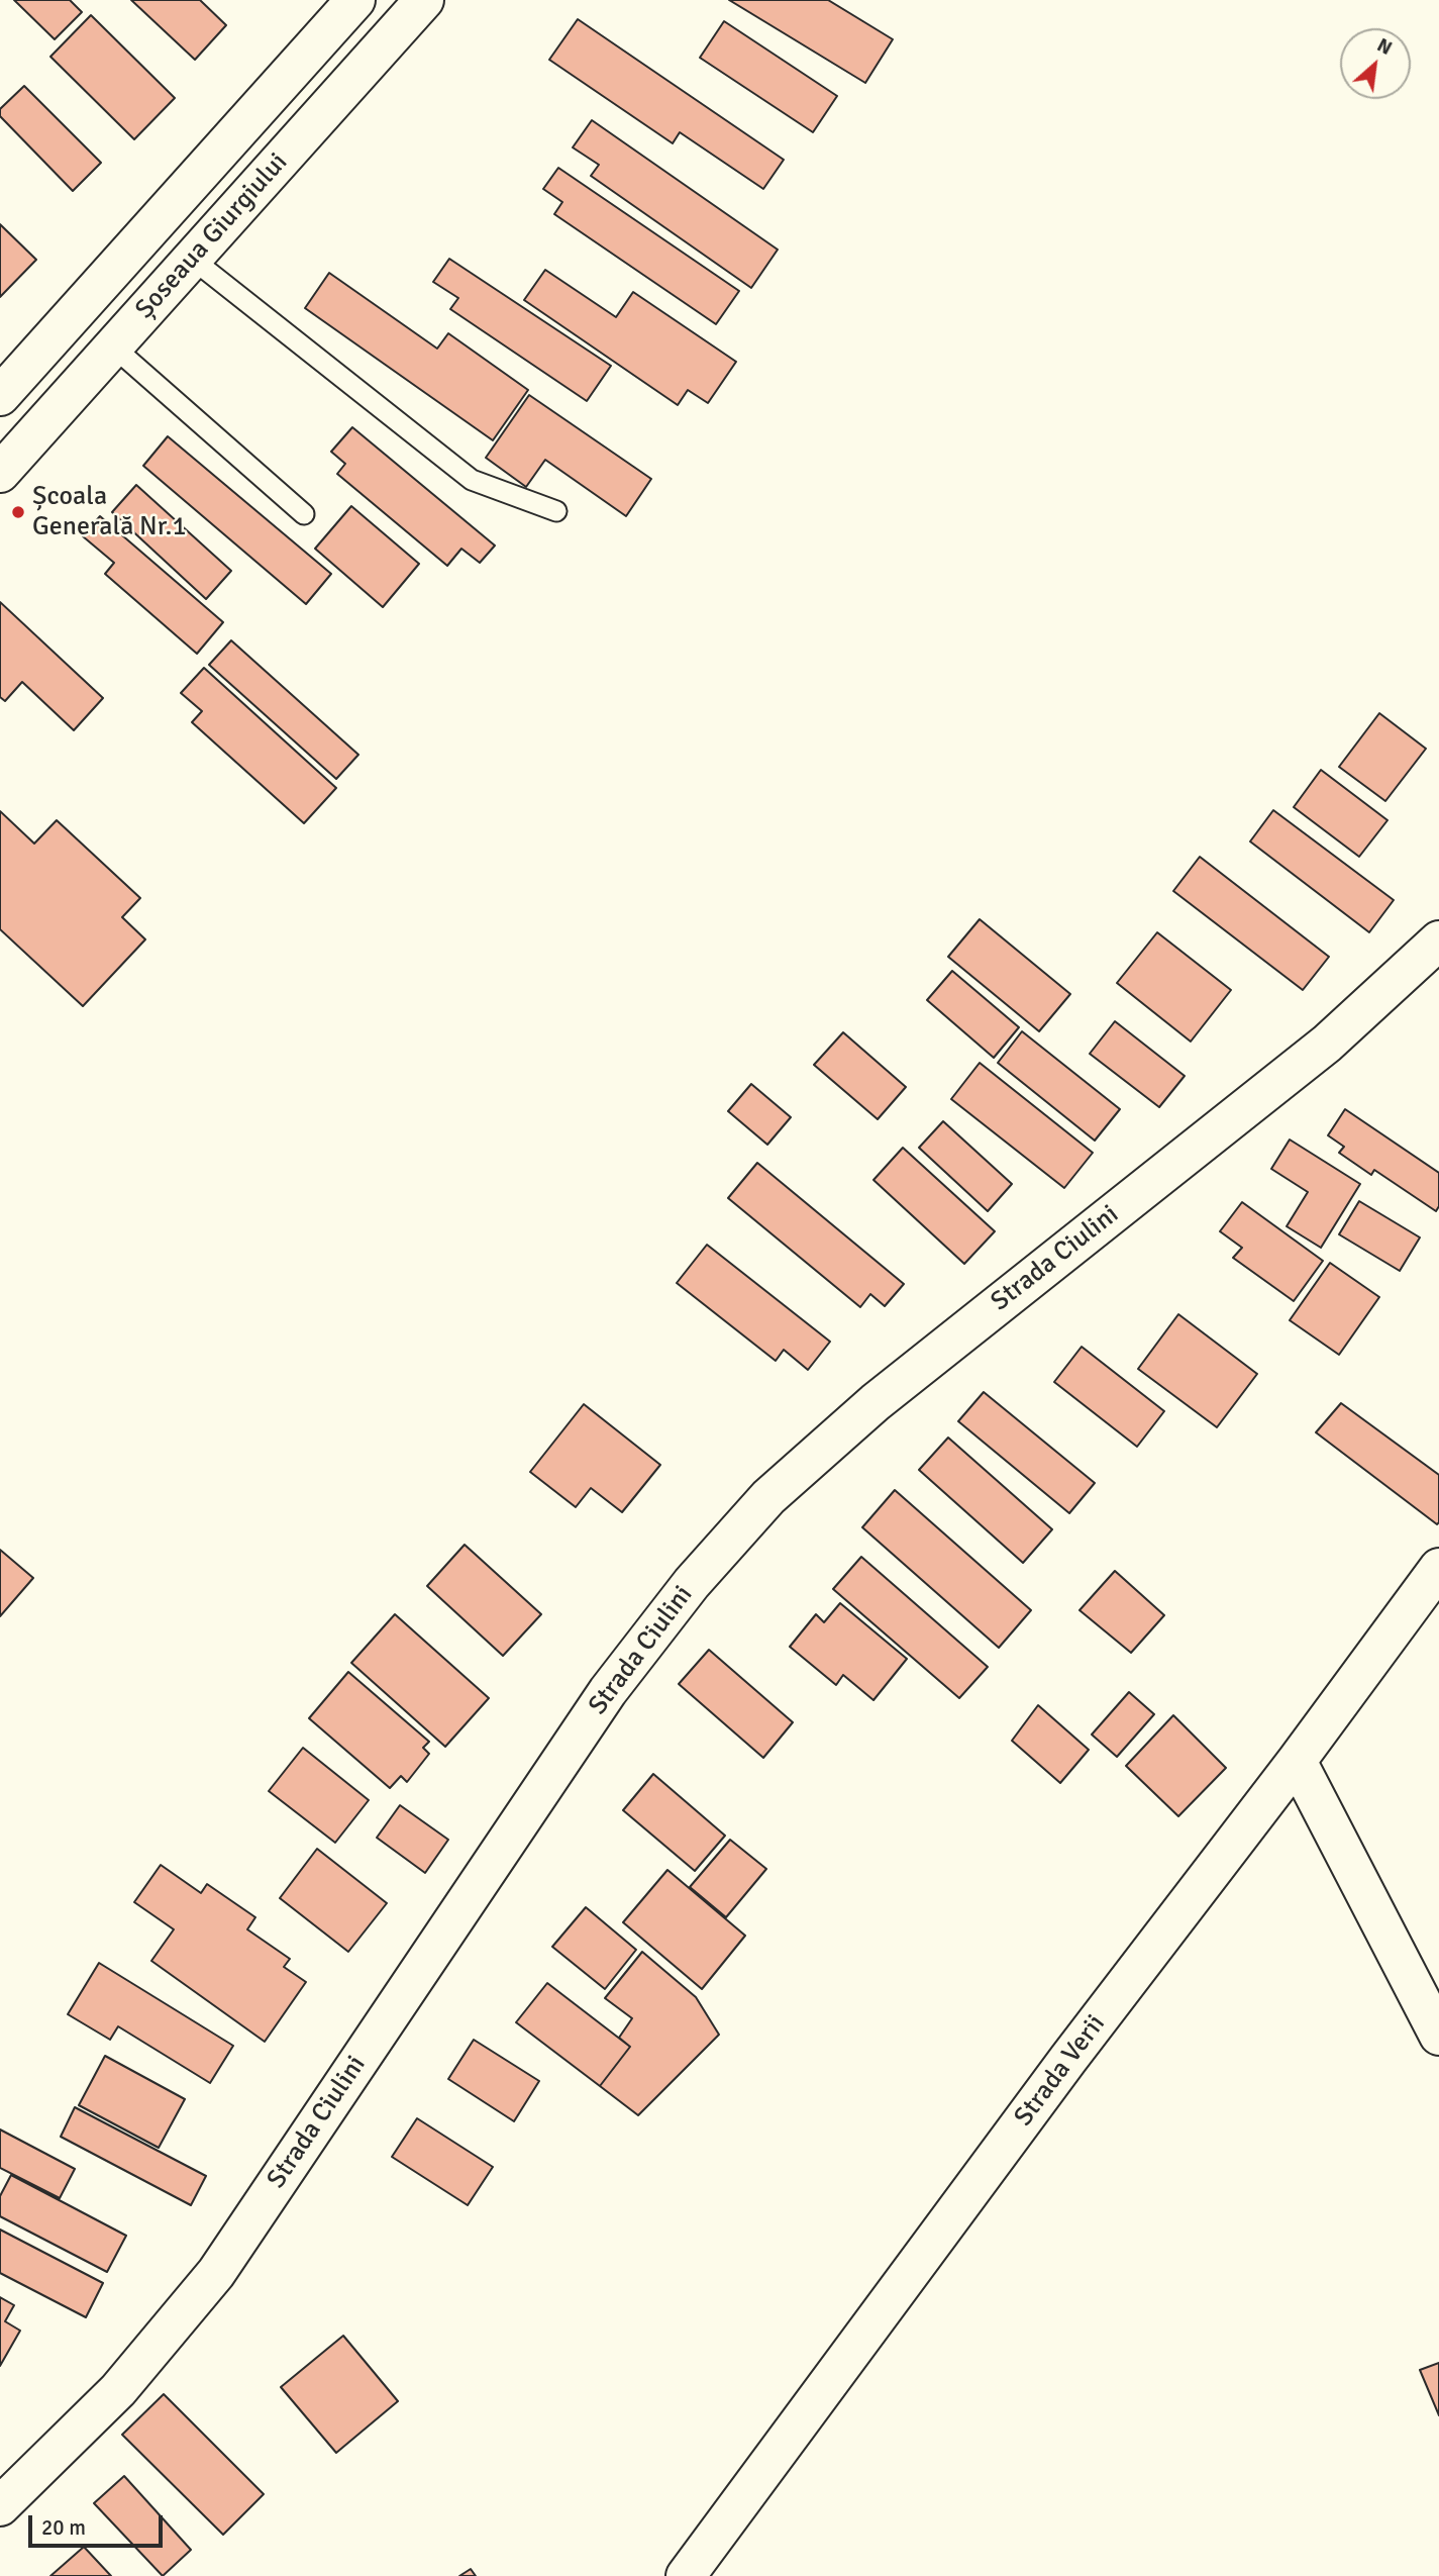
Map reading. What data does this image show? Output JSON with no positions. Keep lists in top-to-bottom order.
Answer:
{
  "streets": {
    "main road": ["Șoseaua Giurgiului", "Strada Ciulini", "Strada Verii"]
  },
  "places": ["Școala Generală Nr.1"],
  "scale_bar": "20 m",
  "north": "top right"
}
